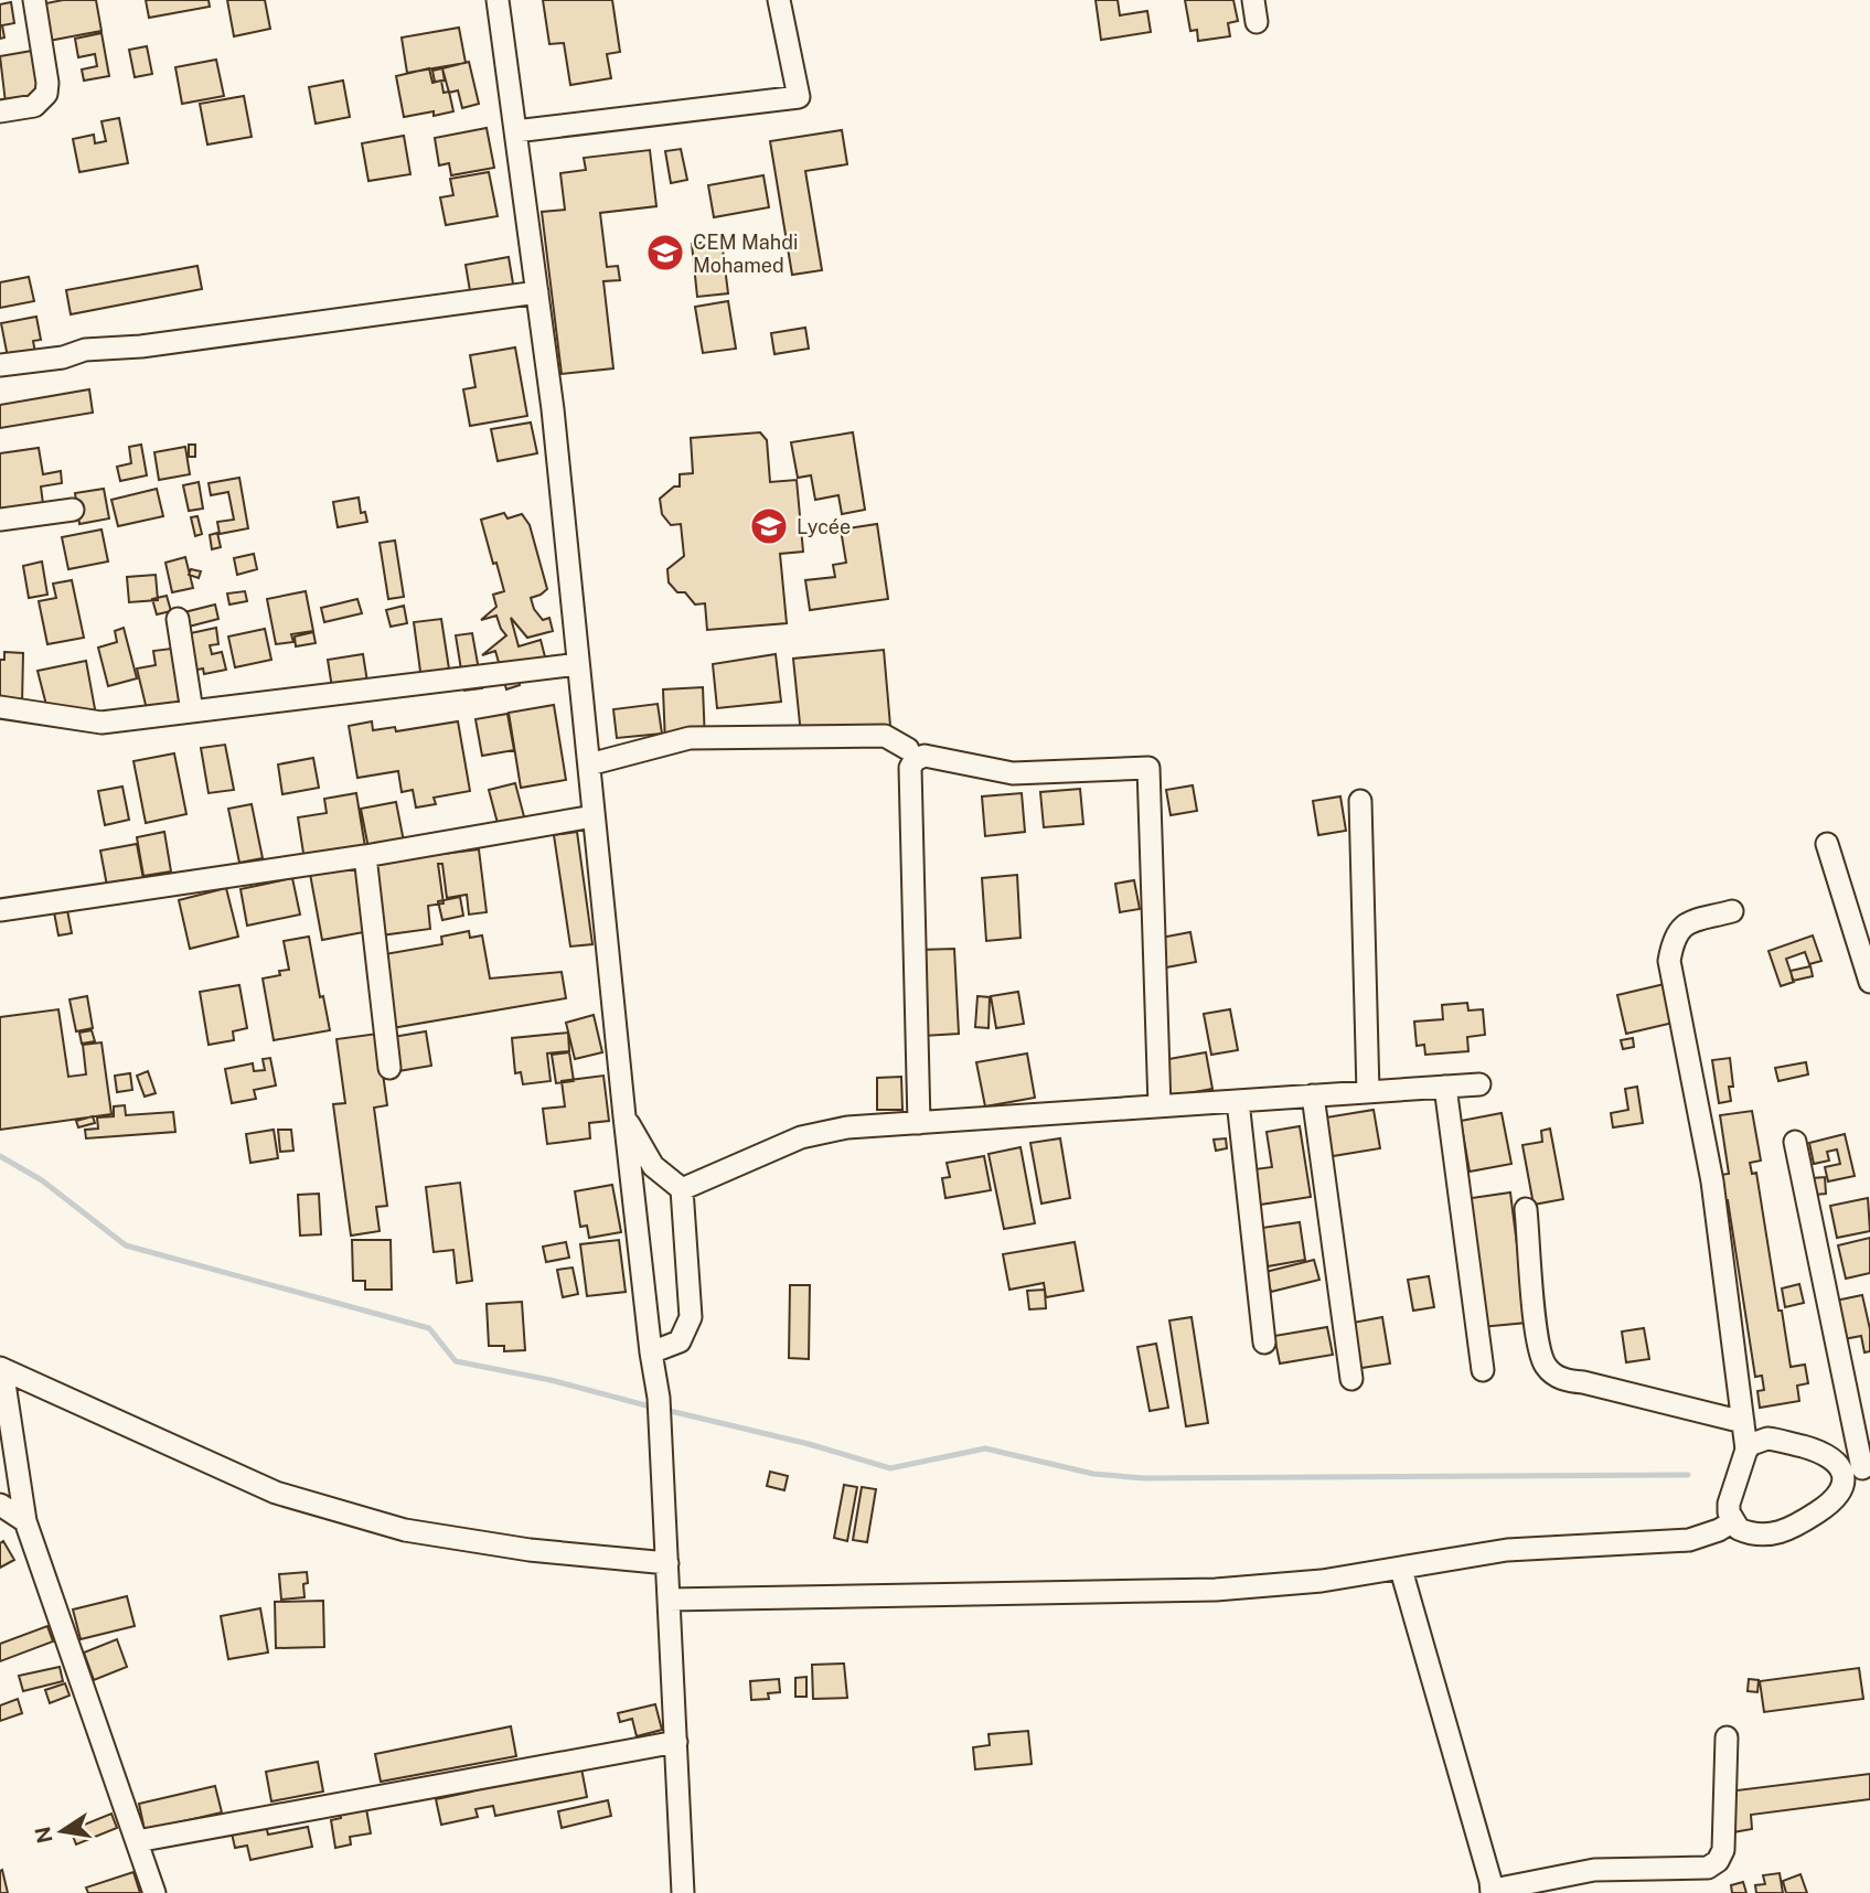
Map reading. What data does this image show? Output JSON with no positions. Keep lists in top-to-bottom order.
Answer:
{
  "places": {
    "school or university": ["CEM Mahdi Mohamed", "Lycée"]
  },
  "north": "left"
}
